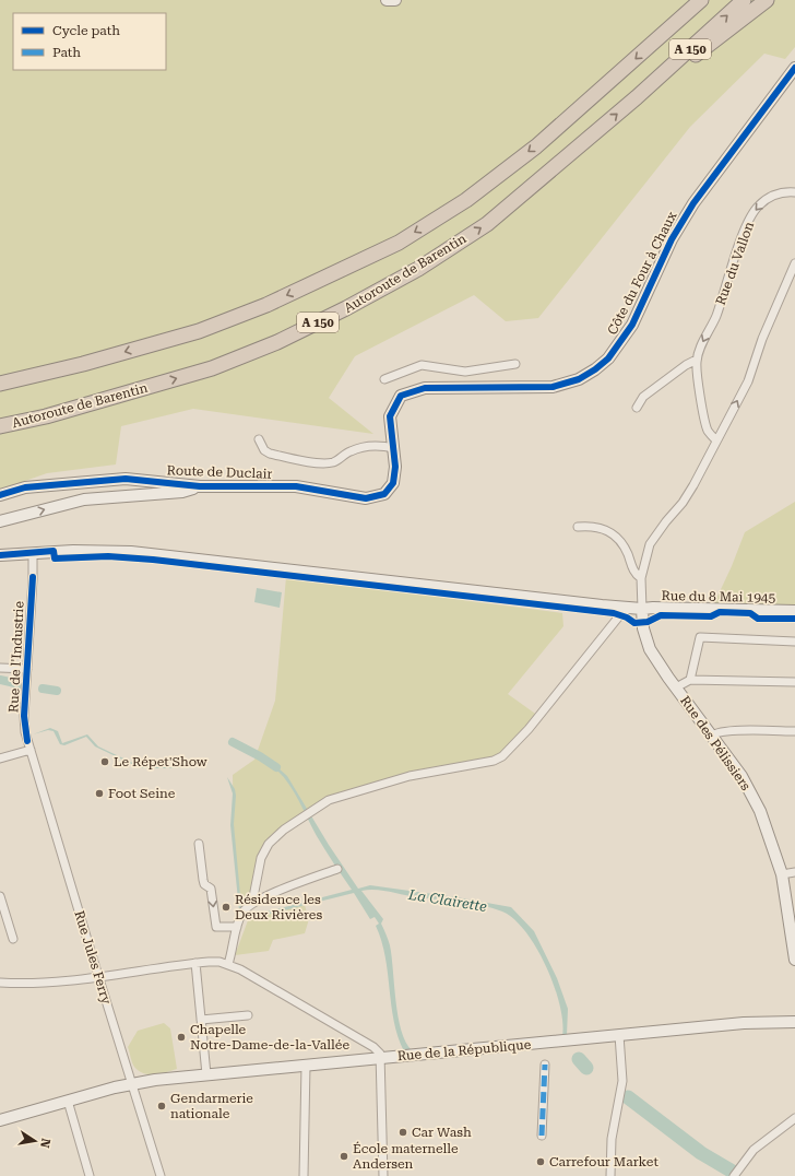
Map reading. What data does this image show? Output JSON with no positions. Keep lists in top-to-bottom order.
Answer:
{
  "streets": {
    "highway": ["A 150", "Autoroute de Barentin"],
    "street": [
      "Rue du Vallon",
      "Côte du Four à Chaux",
      "Route de Duclair",
      "Rue du 8 Mai 1945",
      "Rue de l'Industrie",
      "Rue des Pélissiers",
      "Rue Jules Ferry",
      "Rue de la République"
    ]
  },
  "crossings": [
    ["Côte du Four à Chaux", "Route de Duclair"],
    ["Rue du 8 Mai 1945", "Rue de l'Industrie"],
    ["Rue du 8 Mai 1945", "Rue des Pélissiers"],
    ["Rue de l'Industrie", "Rue Jules Ferry"],
    ["Rue Jules Ferry", "Rue de la République"]
  ],
  "water": ["La Clairette"],
  "places": [
    "Le Répet'Show",
    "Foot Seine",
    "Résidence les Deux Rivières",
    "Chapelle Notre-Dame-de-la-Vallée",
    "Gendarmerie nationale",
    "Car Wash",
    "École maternelle Andersen",
    "Carrefour Market"
  ],
  "legend": ["Cycle path", "Path"],
  "north": "right"
}
